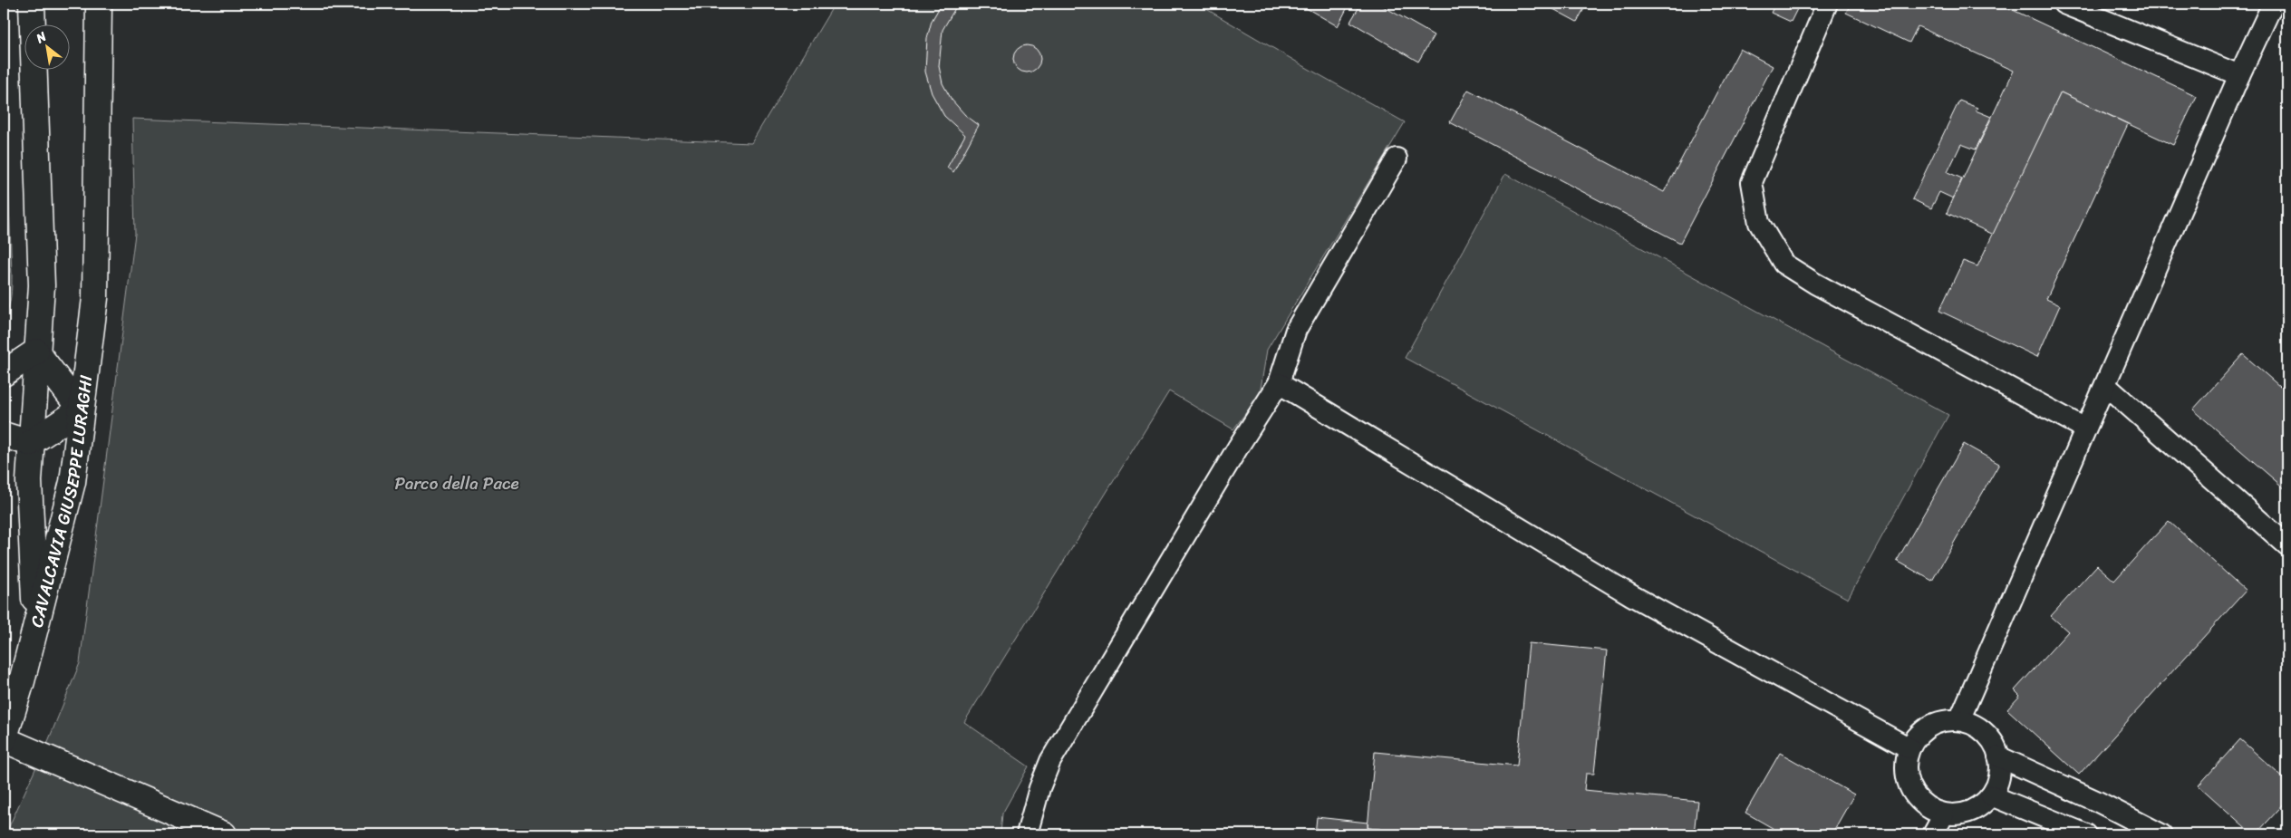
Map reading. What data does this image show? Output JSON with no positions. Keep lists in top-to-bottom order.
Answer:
{
  "streets": {
    "street": ["CAVALCAVIA GIUSEPPE LURAGHI"]
  },
  "parks": ["Parco della Pace"],
  "north": "top left"
}
